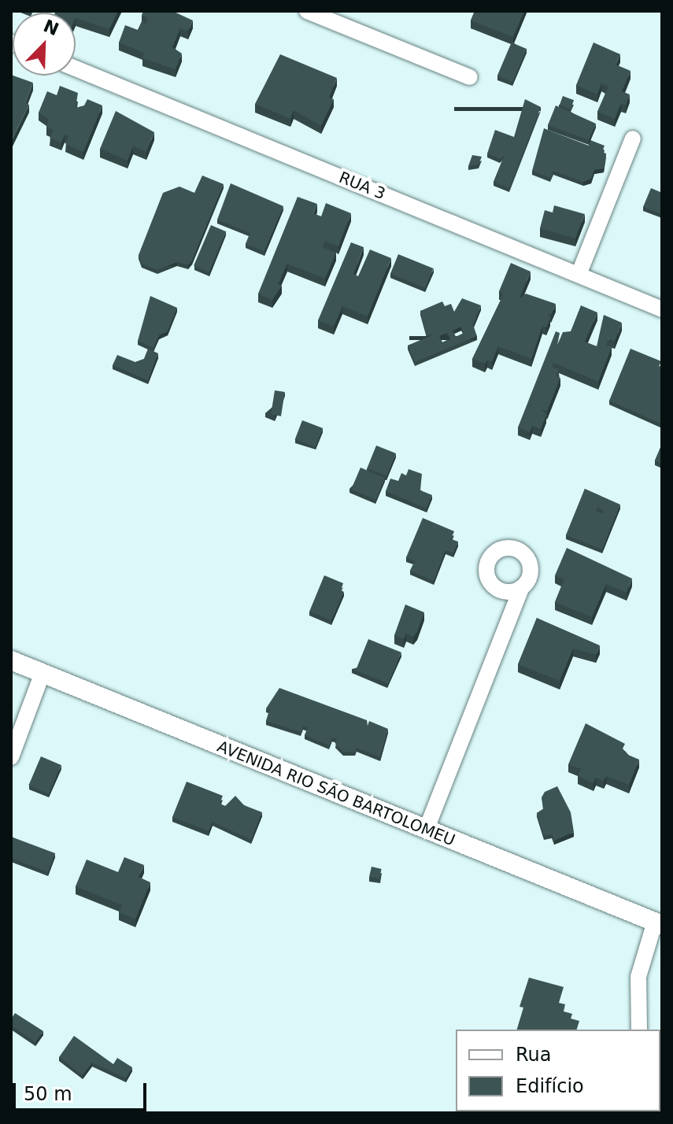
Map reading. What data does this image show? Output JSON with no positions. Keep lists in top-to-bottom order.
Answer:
{
  "streets": {
    "street": ["RUA 3", "AVENIDA RIO SÃO BARTOLOMEU"]
  },
  "legend": ["Rua", "Edifício"],
  "scale_bar": "50 m",
  "north": "top right"
}
